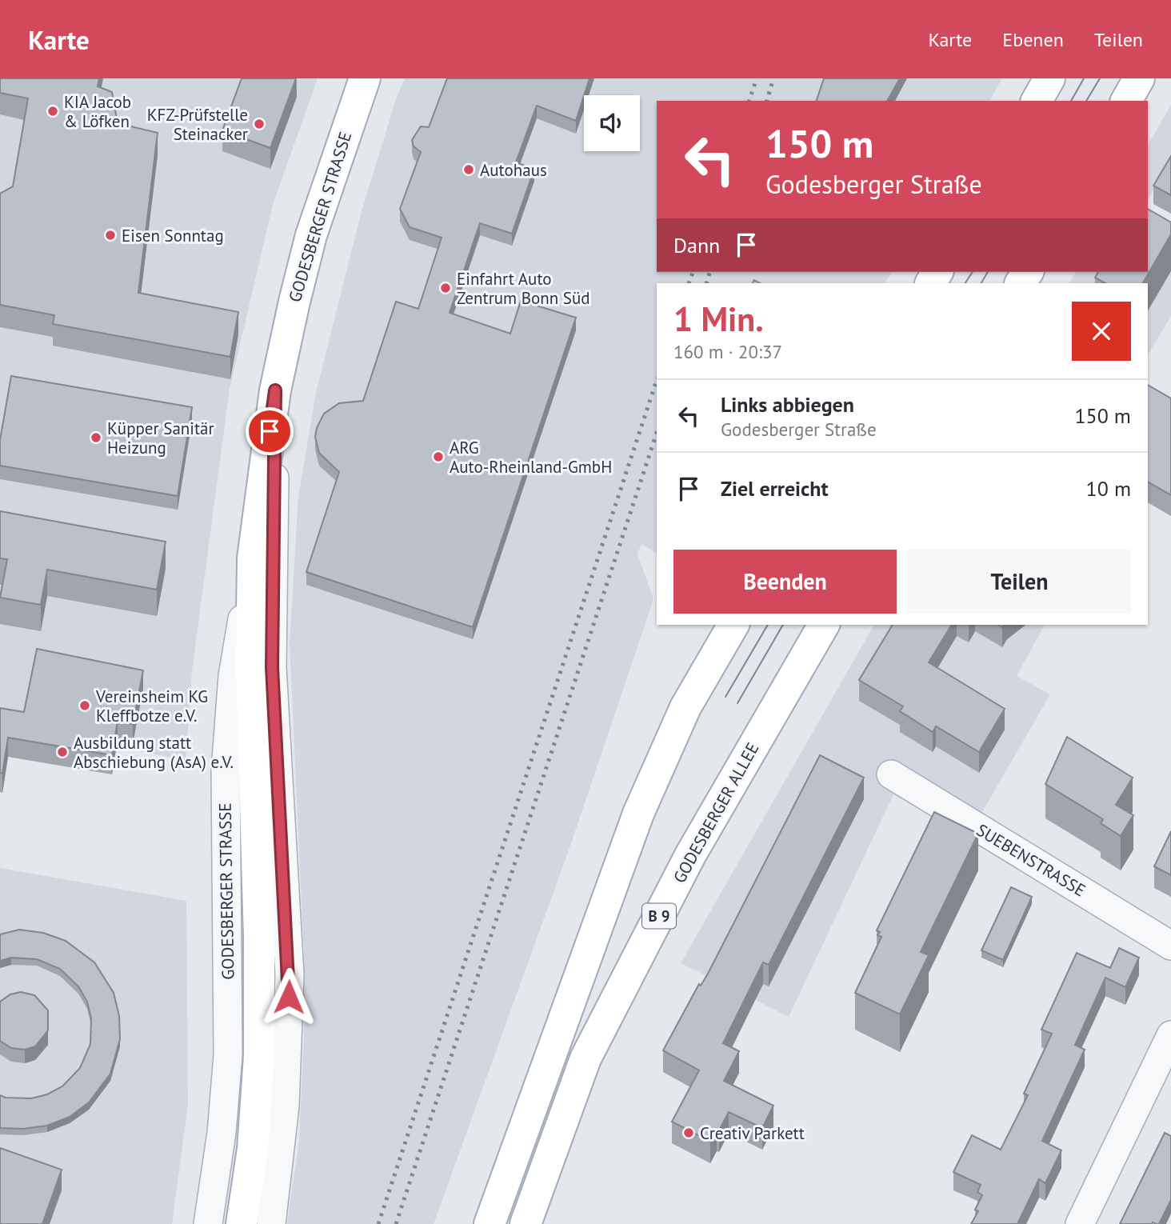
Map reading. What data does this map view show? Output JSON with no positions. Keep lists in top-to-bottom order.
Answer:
{
  "streets": {
    "main road": ["GODESBERGER STRASSE", "GODESBERGER ALLEE", "B 9"],
    "street": ["SUEBENSTRASSE"]
  },
  "places": [
    "KIA Jacob & Löfken",
    "KFZ-Prüfstelle Steinacker",
    "Autohaus",
    "Eisen Sonntag",
    "Einfahrt Auto Zentrum Bonn Süd",
    "Küpper Sanitär Heizung",
    "ARG Auto-Rheinland-GmbH",
    "Vereinsheim KG Kleffbotze e.V.",
    "Ausbildung statt Abschiebung (AsA) e.V.",
    "Creativ Parkett"
  ],
  "page": {
    "header": "Karte",
    "nav": ["Karte", "Ebenen", "Teilen"],
    "turn": ["150 m", "Godesberger Straße"],
    "then": "Dann",
    "heading": ["1 Min.", "160 m · 20:37"],
    "list": [
      {
        "name": "Links abbiegen",
        "note": "Godesberger Straße",
        "value": "150 m"
      },
      {
        "name": "Ziel erreicht",
        "value": "10 m"
      }
    ],
    "buttons": ["Beenden", "Teilen"]
  }
}
